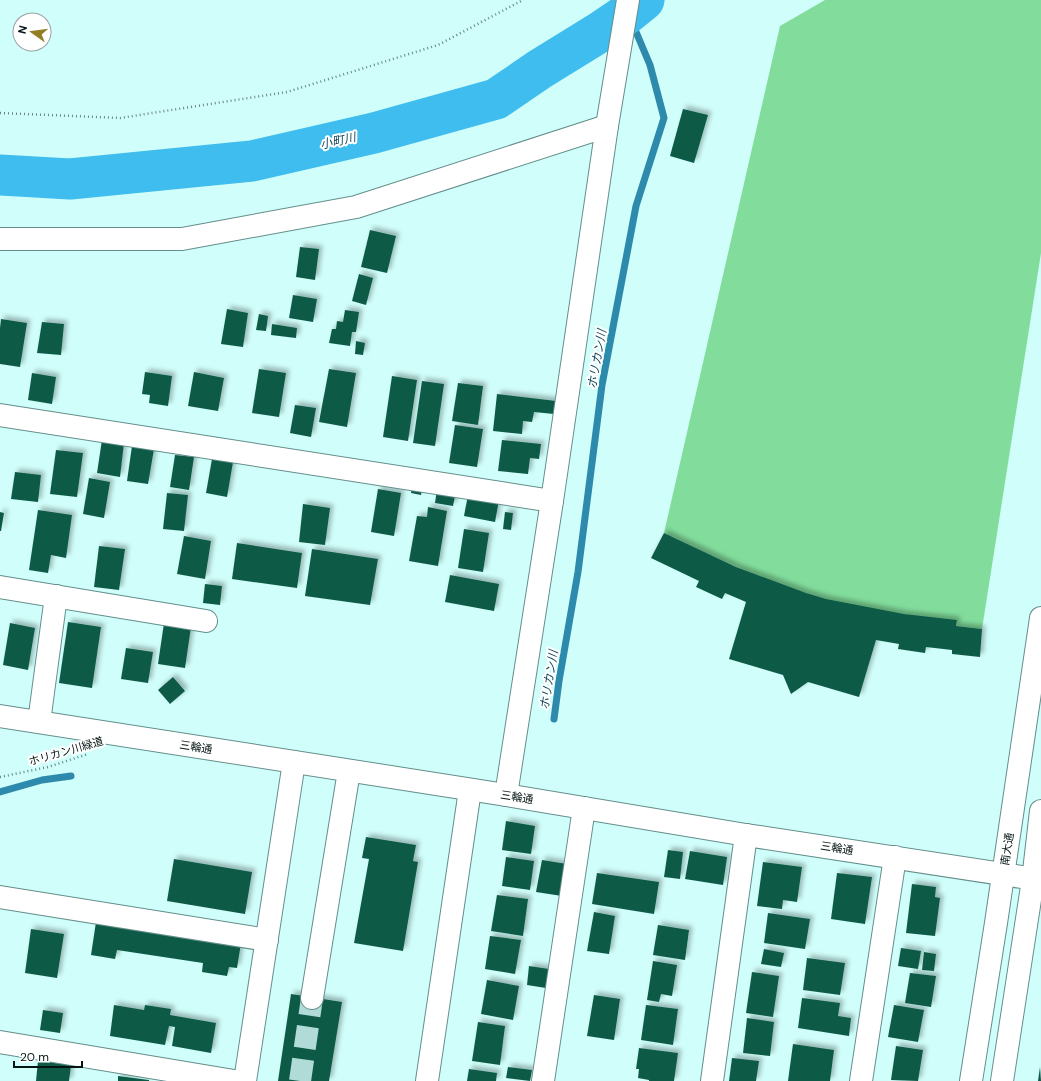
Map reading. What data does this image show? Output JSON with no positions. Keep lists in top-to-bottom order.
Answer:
{
  "streets": {
    "street": ["三輪通", "南大通"],
    "path": ["ホリカン川緑道"]
  },
  "crossings": [
    ["三輪通", "南大通"]
  ],
  "water": ["小町川", "ホリカン川"],
  "scale_bar": "20 m",
  "north": "left"
}
